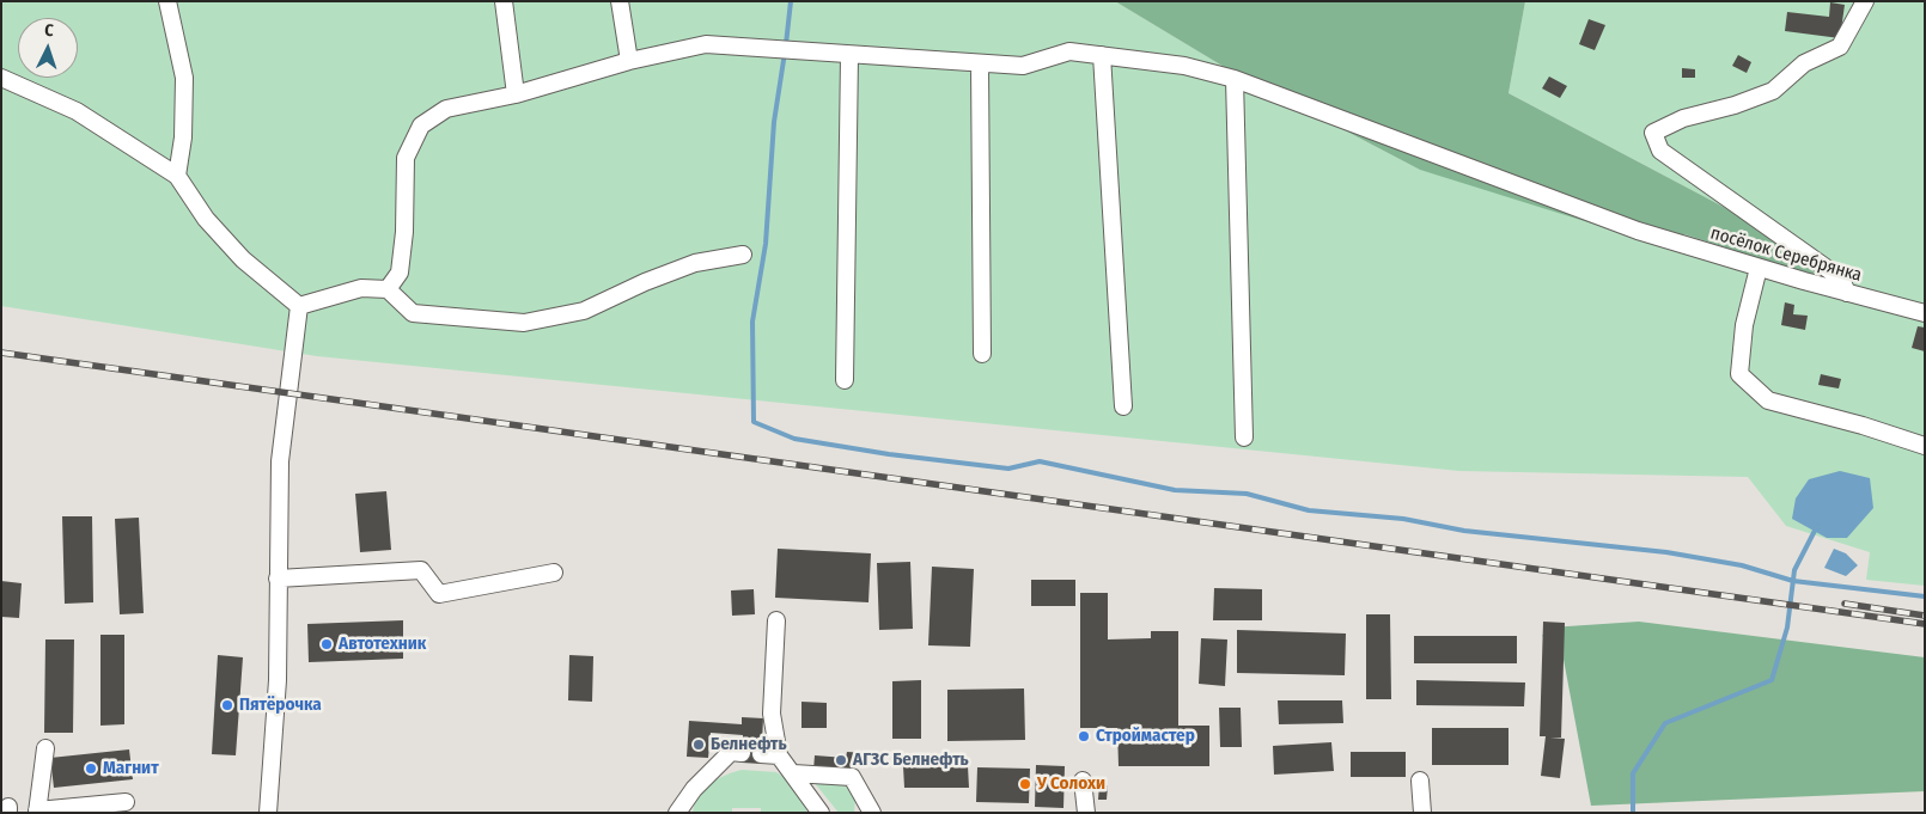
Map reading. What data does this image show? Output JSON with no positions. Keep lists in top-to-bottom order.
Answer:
{
  "streets": {
    "street": ["посёлок Серебрянка"]
  },
  "places": [
    "Автотехник",
    "Пятёрочка",
    "Строймастер",
    "Белнефть",
    "АГЗС Белнефть",
    "Магнит",
    "У Солохи"
  ],
  "north": "top"
}
